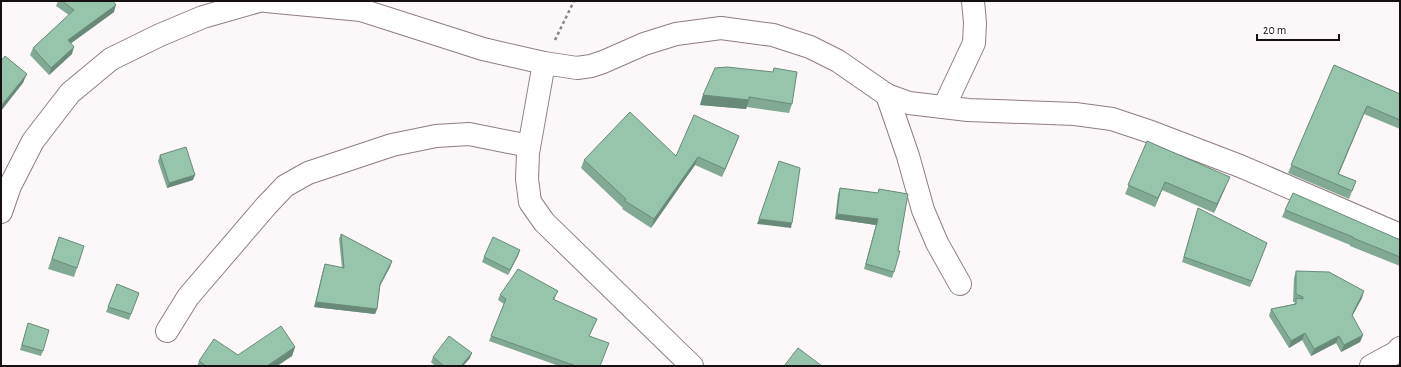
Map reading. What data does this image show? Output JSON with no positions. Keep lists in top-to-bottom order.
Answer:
{
  "scale_bar": "20 m"
}
